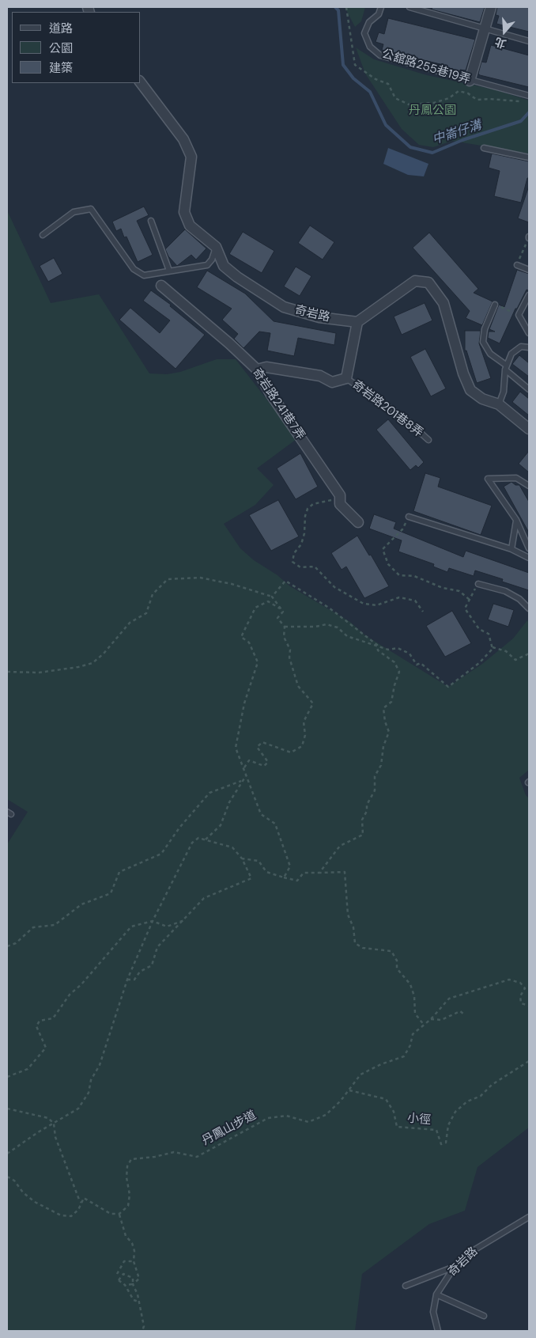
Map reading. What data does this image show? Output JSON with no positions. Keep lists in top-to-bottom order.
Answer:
{
  "streets": {
    "street": ["奇岩路", "奇岩路241巷7弄"],
    "lane": ["公舘路255巷19弄", "奇岩路201巷8弄"],
    "path": ["小徑", "丹鳳山步道"]
  },
  "crossings": [
    ["小徑", "丹鳳山步道"]
  ],
  "water": ["中崙仔溝"],
  "parks": ["丹鳳公園"],
  "legend": ["道路", "公園", "建築"],
  "north": "bottom"
}
